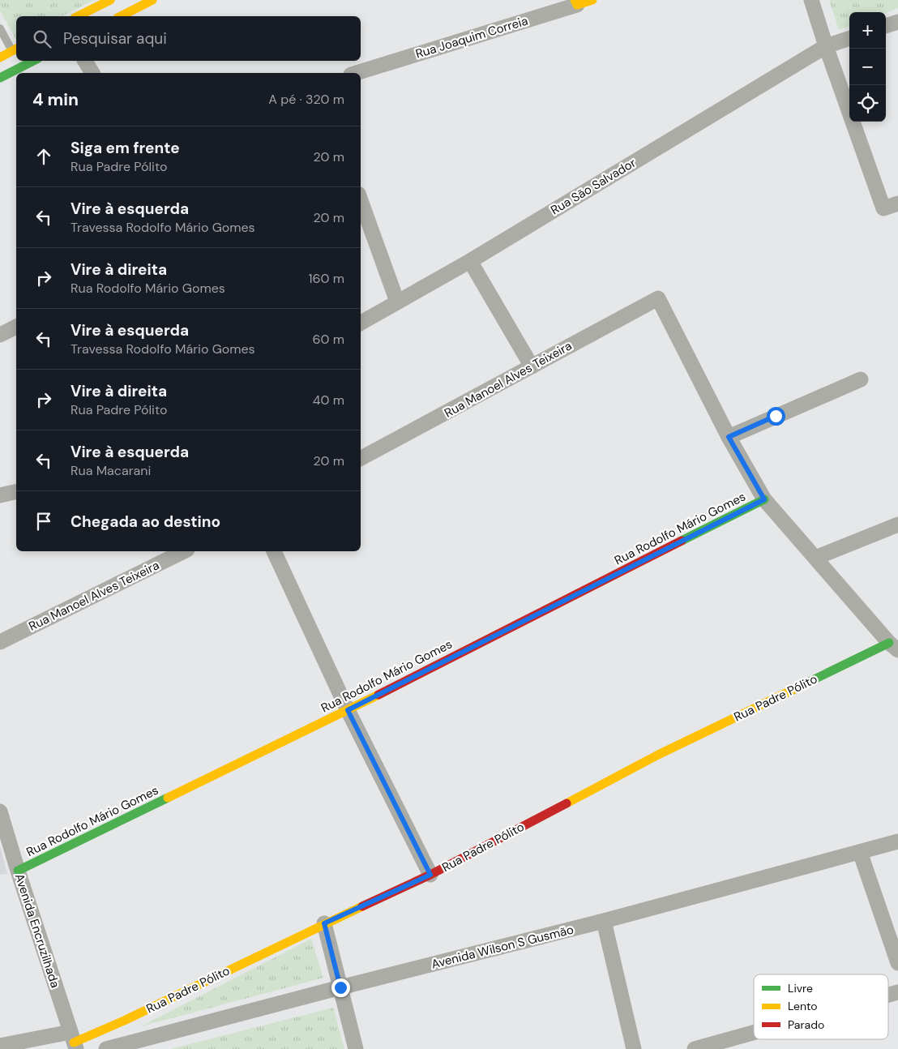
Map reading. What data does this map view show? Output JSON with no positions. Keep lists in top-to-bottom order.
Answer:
{
  "streets": {
    "street": [
      "Rua Joaquim Correia",
      "Rua São Salvador",
      "Rua Manoel Alves Teixeira",
      "Rua Rodolfo Mário Gomes",
      "Rua Padre Pólito",
      "Avenida Encruzilhada",
      "Avenida Wilson S Gusmão"
    ]
  },
  "crossings": [
    ["Rua Rodolfo Mário Gomes", "Avenida Encruzilhada"],
    ["Rua Padre Pólito", "Avenida Encruzilhada"]
  ],
  "legend": ["Livre", "Lento", "Parado"],
  "page": {
    "map_buttons": ["+", "−"],
    "search": "Pesquisar aqui",
    "heading": ["4 min", "A pé · 320 m"],
    "list": [
      ["Siga em frente", "Rua Padre Pólito", "20 m"],
      ["Vire à esquerda", "Travessa Rodolfo Mário Gomes", "20 m"],
      ["Vire à direita", "Rua Rodolfo Mário Gomes", "160 m"],
      ["Vire à esquerda", "Travessa Rodolfo Mário Gomes", "60 m"],
      ["Vire à direita", "Rua Padre Pólito", "40 m"],
      ["Vire à esquerda", "Rua Macarani", "20 m"],
      "Chegada ao destino"
    ]
  }
}
